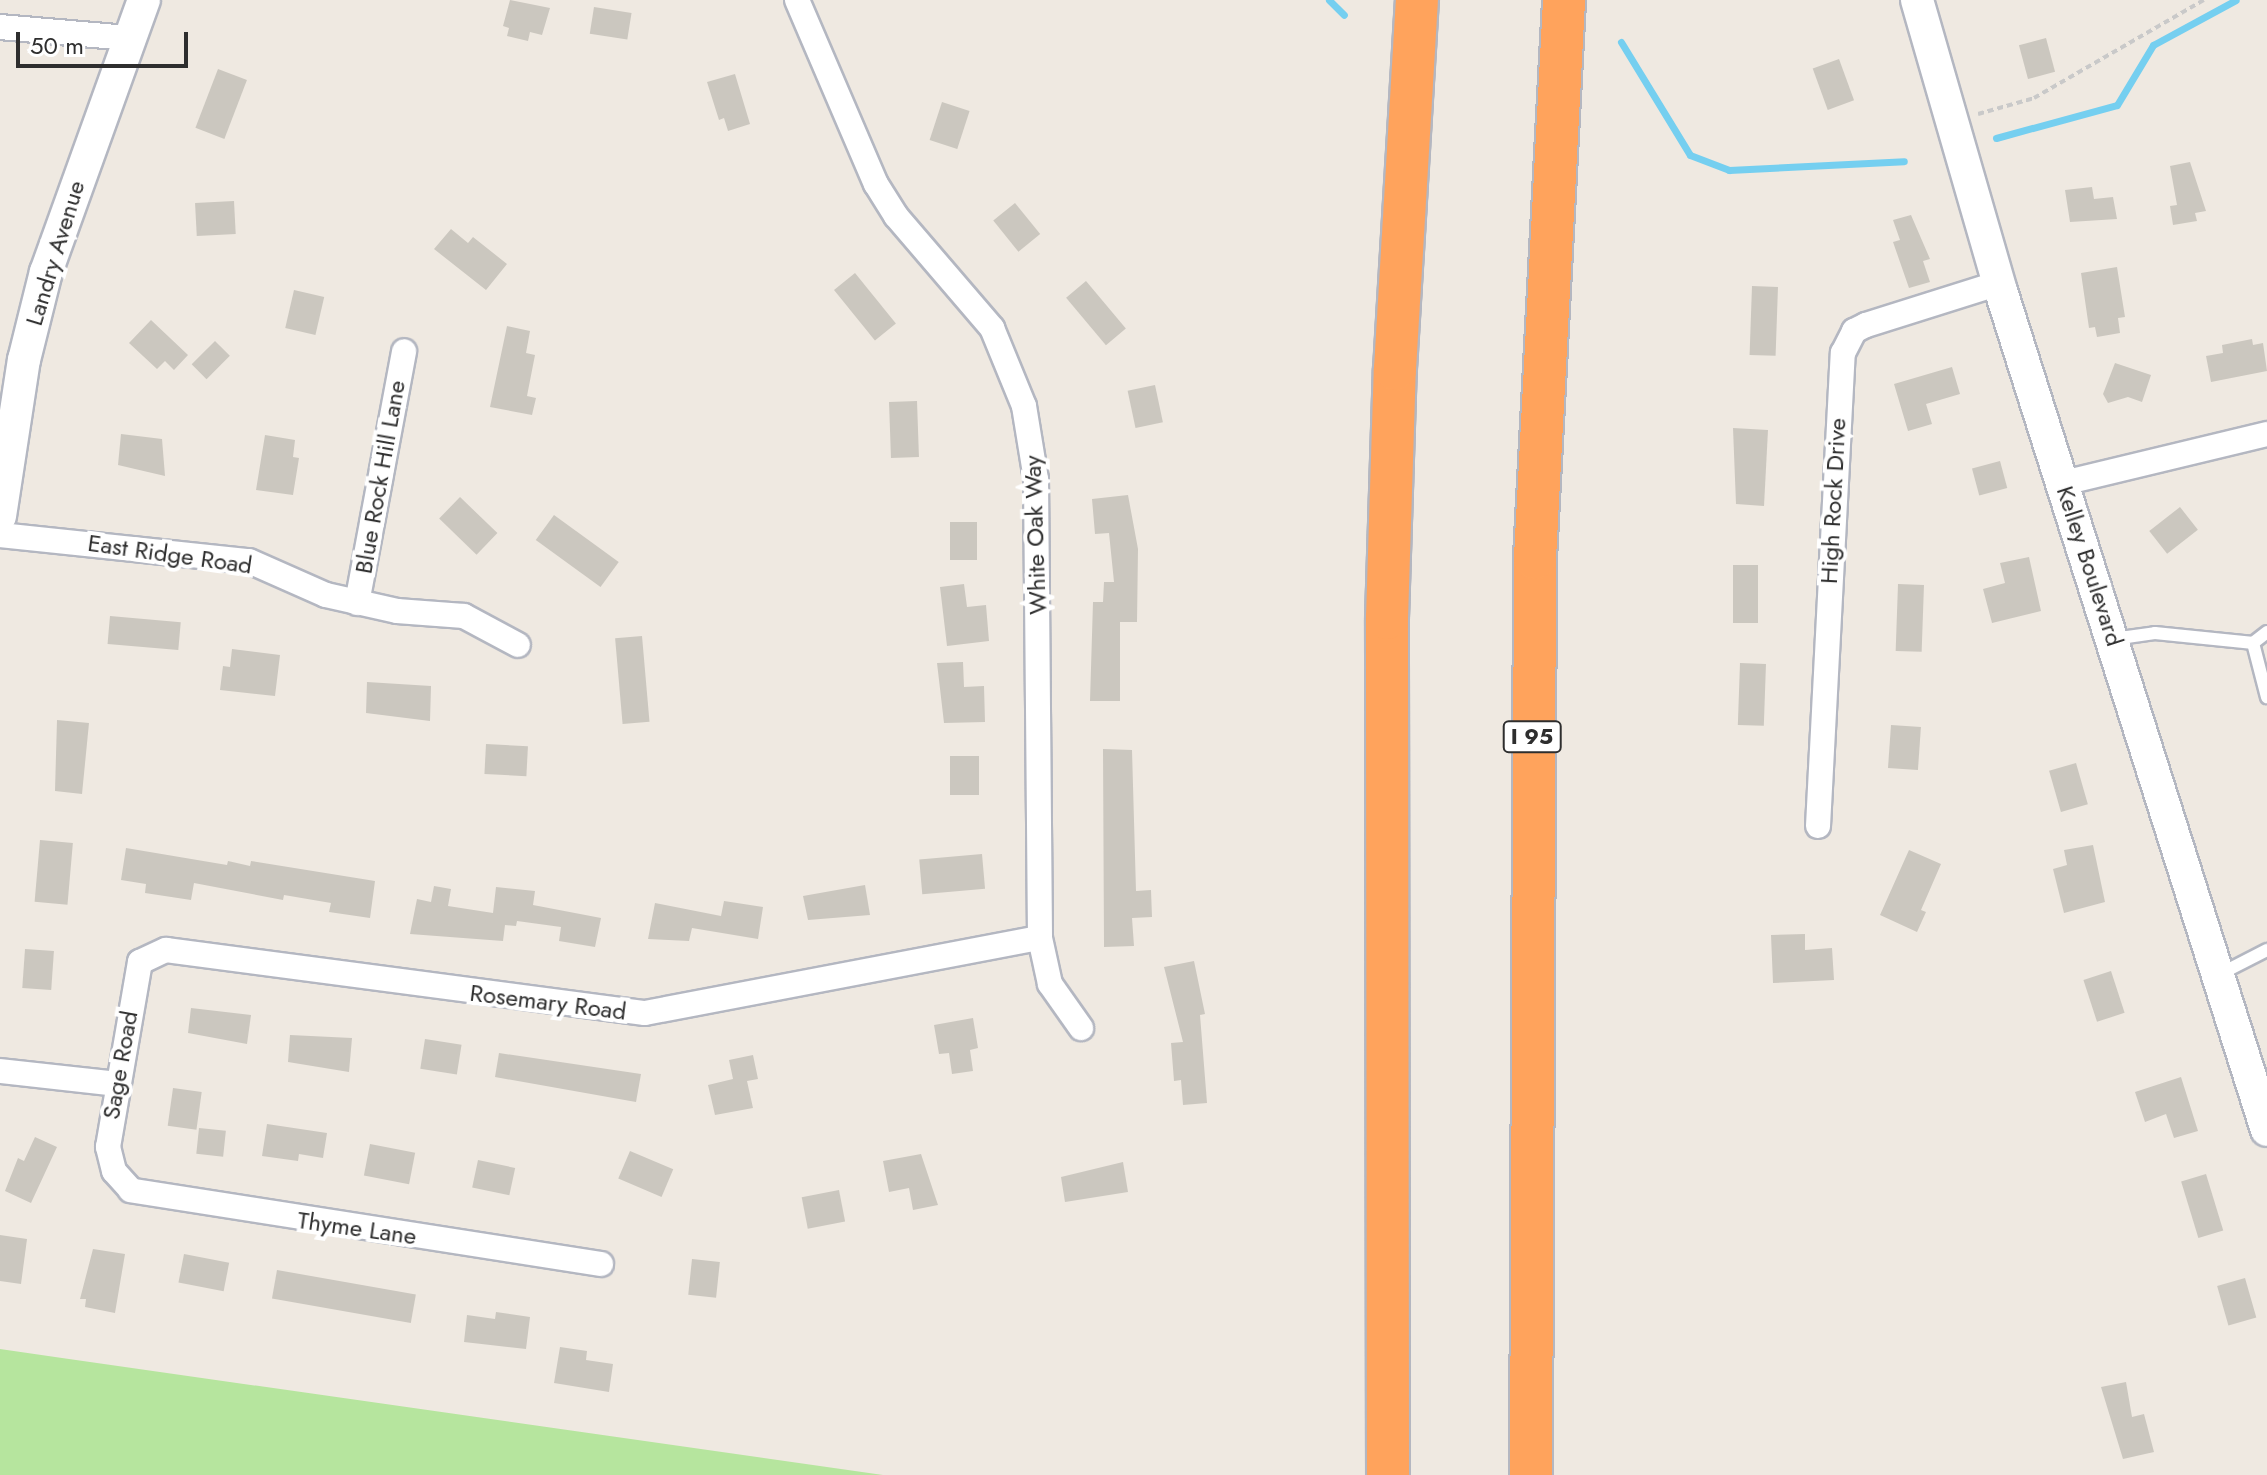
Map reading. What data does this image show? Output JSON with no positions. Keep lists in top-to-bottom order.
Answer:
{
  "streets": {
    "highway": ["I 95"],
    "main road": ["Landry Avenue", "Kelley Boulevard"],
    "street": [
      "Blue Rock Hill Lane",
      "High Rock Drive",
      "White Oak Way",
      "East Ridge Road",
      "Rosemary Road",
      "Sage Road",
      "Thyme Lane"
    ]
  },
  "crossings": [
    ["Blue Rock Hill Lane", "East Ridge Road"],
    ["High Rock Drive", "Kelley Boulevard"],
    ["White Oak Way", "Rosemary Road"],
    ["Rosemary Road", "Sage Road"],
    ["Sage Road", "Thyme Lane"]
  ],
  "scale_bar": "50 m"
}
